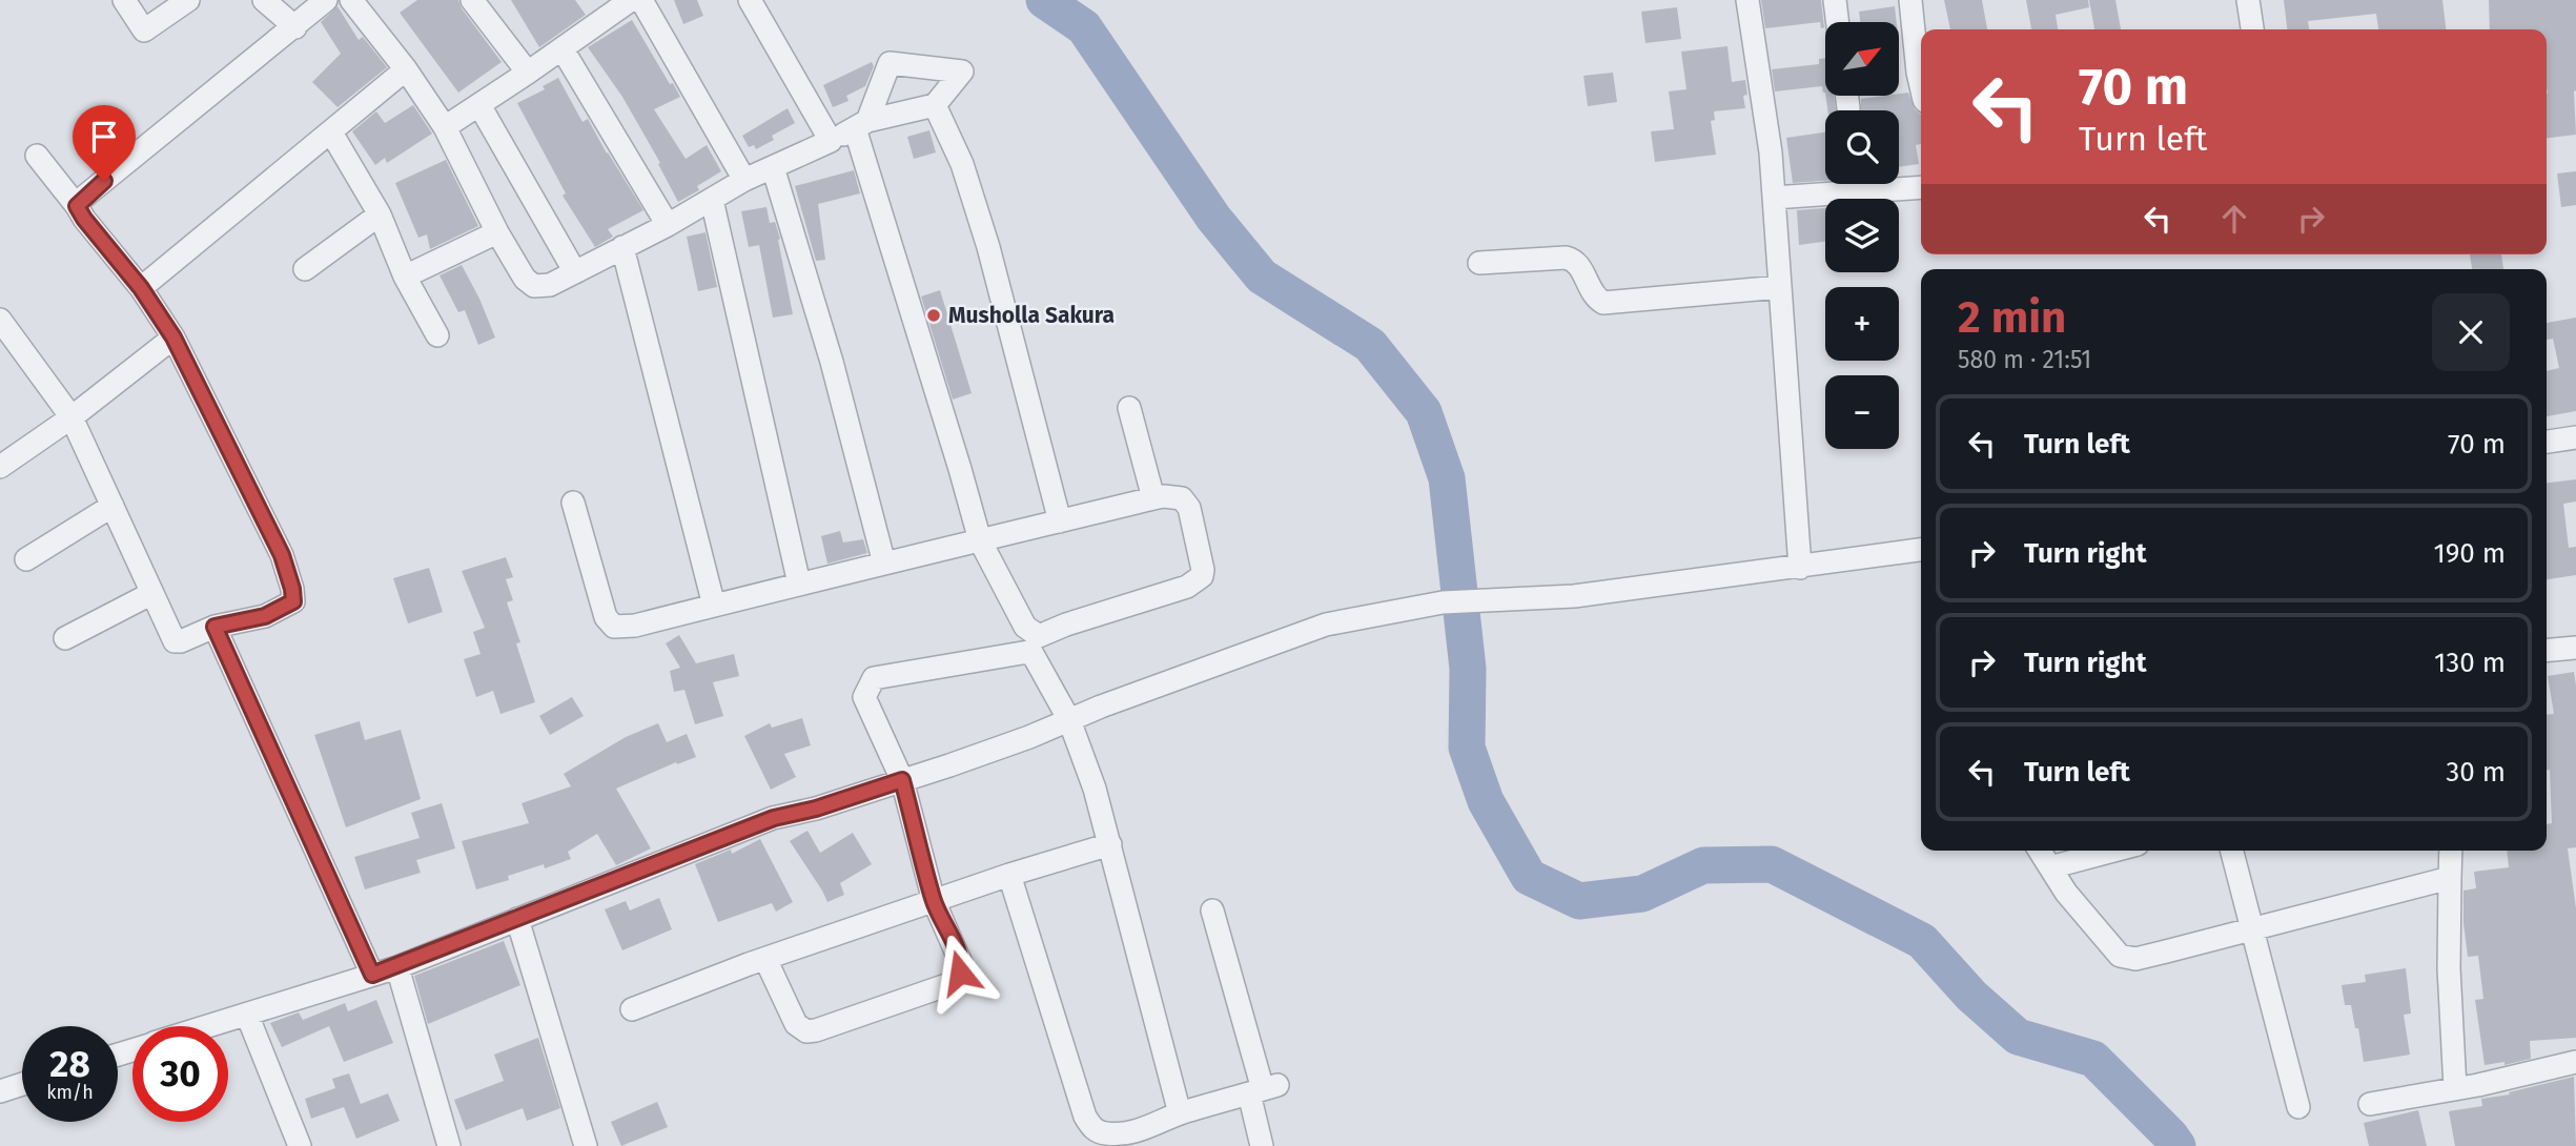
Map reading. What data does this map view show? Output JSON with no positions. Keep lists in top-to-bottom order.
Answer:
{
  "places": ["Musholla Sakura"],
  "north": "top right",
  "page": {
    "map_buttons": ["+", "−"],
    "turn": ["70 m", "Turn left"],
    "heading": ["2 min", "580 m · 21:51"],
    "list": [
      {
        "name": "Turn left",
        "value": "70 m"
      },
      {
        "name": "Turn right",
        "value": "190 m"
      },
      {
        "name": "Turn right",
        "value": "130 m"
      },
      {
        "name": "Turn left",
        "value": "30 m"
      }
    ],
    "speed": "28 km/h",
    "limit": "30"
  }
}
